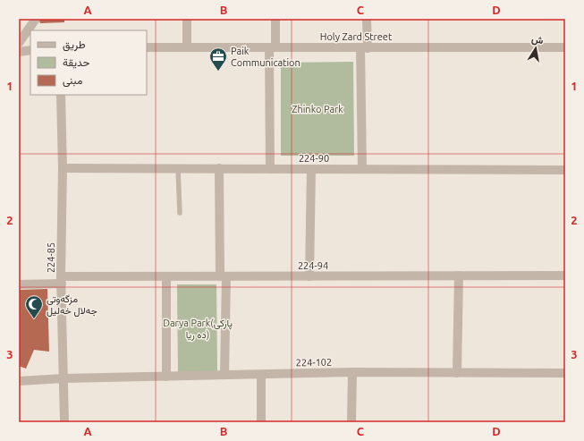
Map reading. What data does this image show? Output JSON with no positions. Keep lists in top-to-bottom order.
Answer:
{
  "streets": {
    "street": [
      "Holy Zard Street",
      "224-90",
      "224-85",
      "224-94",
      "224-102"
    ]
  },
  "crossings": [
    ["224-90", "224-85"],
    ["224-85", "224-94"],
    ["224-85", "224-102"]
  ],
  "parks": ["Zhinko Park", "Darya Park(پارکی ده ریا)"],
  "places": {
    "office": ["Paik Communication"],
    "mosque": ["مزگەوتی جەلال خەلیل"]
  },
  "legend": ["طريق", "حديقة", "مبنى"],
  "north": "top",
  "grid": {
    "columns": [
      "A",
      "B",
      "C",
      "D"
    ],
    "rows": ["1", "2", "3"]
  }
}
